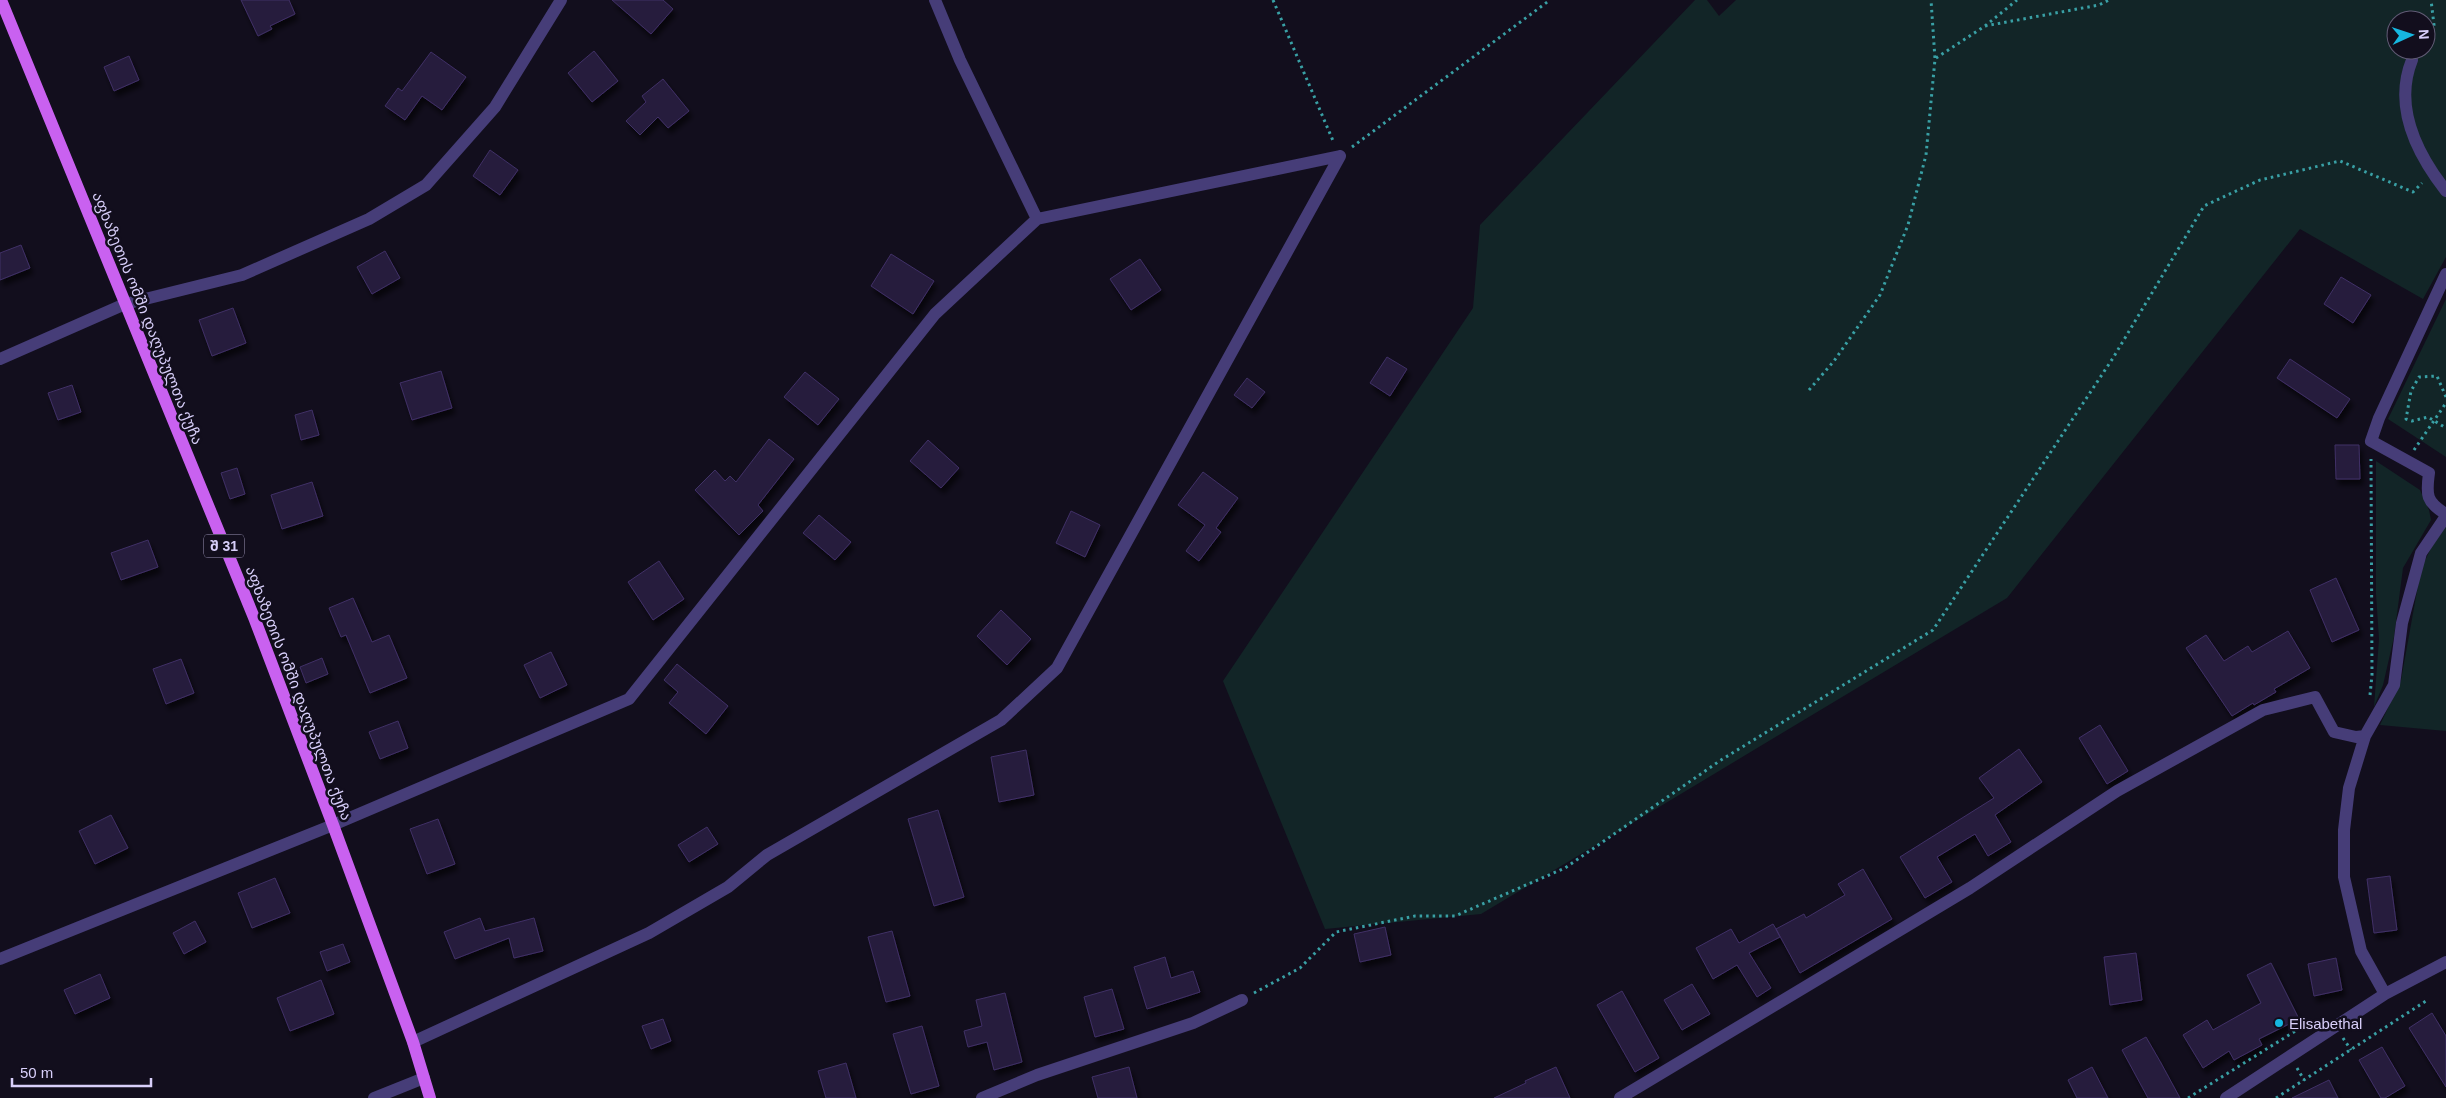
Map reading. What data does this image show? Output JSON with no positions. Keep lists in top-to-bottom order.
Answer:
{
  "streets": {
    "main road": ["აფხაზეთის ომში დაღუპულთა ქუჩა", "შ 31"]
  },
  "places": ["Elisabethal"],
  "scale_bar": "50 m",
  "north": "right"
}
